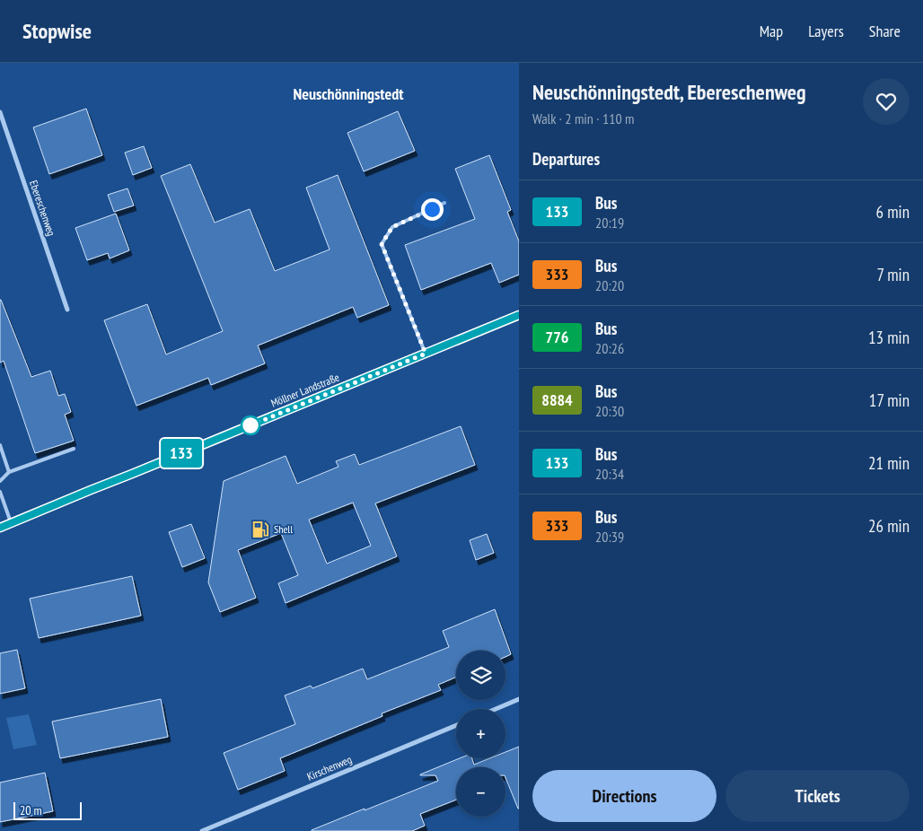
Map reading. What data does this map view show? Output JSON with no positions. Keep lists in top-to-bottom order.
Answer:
{
  "streets": {
    "main road": ["Möllner Landstraße"],
    "street": ["Ebereschenweg", "Kirschenweg"]
  },
  "districts": ["Neuschönningstedt"],
  "places": {
    "fuel station": ["Shell"]
  },
  "lines": ["bus line 133"],
  "scale_bar": "20 m",
  "page": {
    "header": "Stopwise",
    "nav": ["Map", "Layers", "Share"],
    "on_map": "133",
    "heading": [
      ["Neuschönningstedt, Ebereschenweg", "Walk · 2 min · 110 m"],
      "Departures"
    ],
    "list": [
      {
        "mark": "133",
        "name": "Bus",
        "note": "20:19",
        "value": "6 min"
      },
      {
        "mark": "333",
        "name": "Bus",
        "note": "20:20",
        "value": "7 min"
      },
      {
        "mark": "776",
        "name": "Bus",
        "note": "20:26",
        "value": "13 min"
      },
      {
        "mark": "8884",
        "name": "Bus",
        "note": "20:30",
        "value": "17 min"
      },
      {
        "mark": "133",
        "name": "Bus",
        "note": "20:34",
        "value": "21 min"
      },
      {
        "mark": "333",
        "name": "Bus",
        "note": "20:39",
        "value": "26 min"
      }
    ],
    "map_buttons": ["+", "−"],
    "buttons": ["Directions", "Tickets"],
    "scale": "20 m"
  }
}
